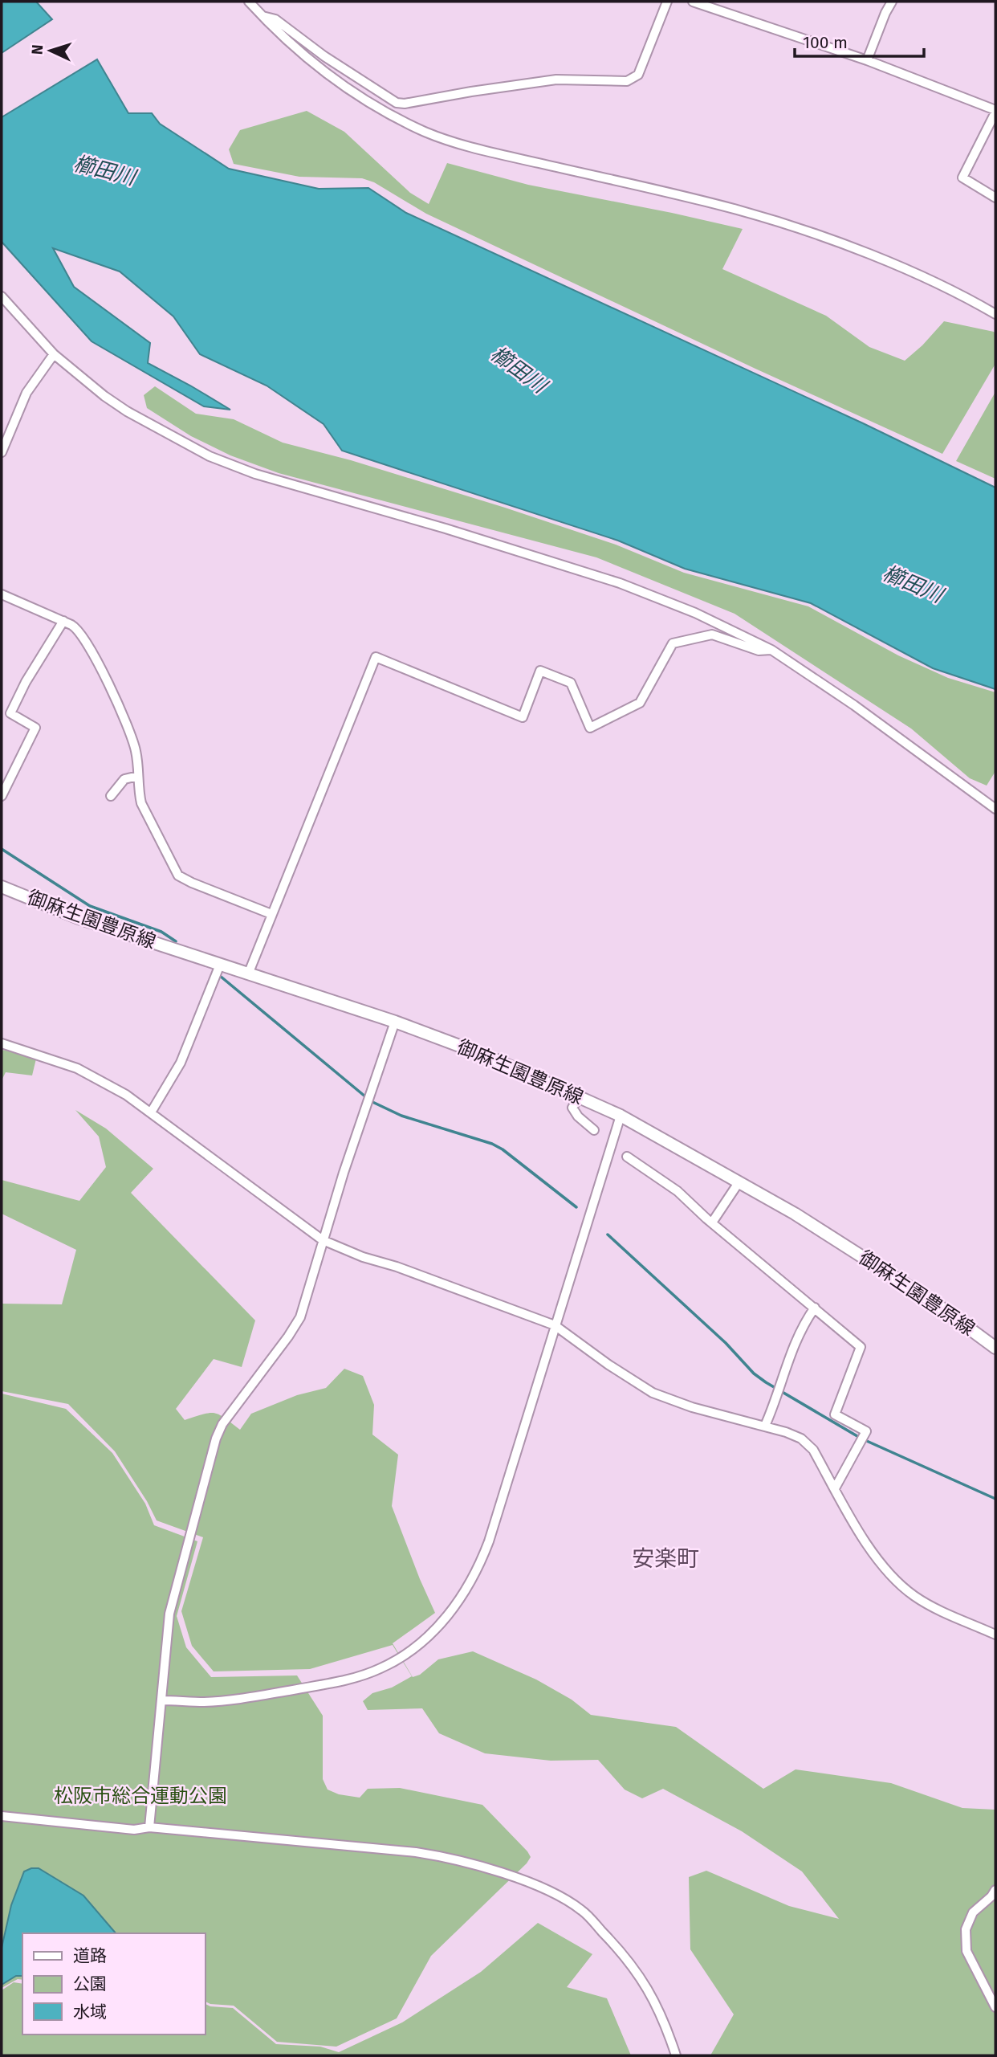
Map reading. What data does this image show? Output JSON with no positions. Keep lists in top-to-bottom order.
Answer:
{
  "streets": {
    "main road": ["御麻生園豊原線"]
  },
  "districts": ["安楽町"],
  "water": ["櫛田川"],
  "parks": ["松阪市総合運動公園"],
  "legend": ["道路", "公園", "水域"],
  "scale_bar": "100 m",
  "north": "left"
}
